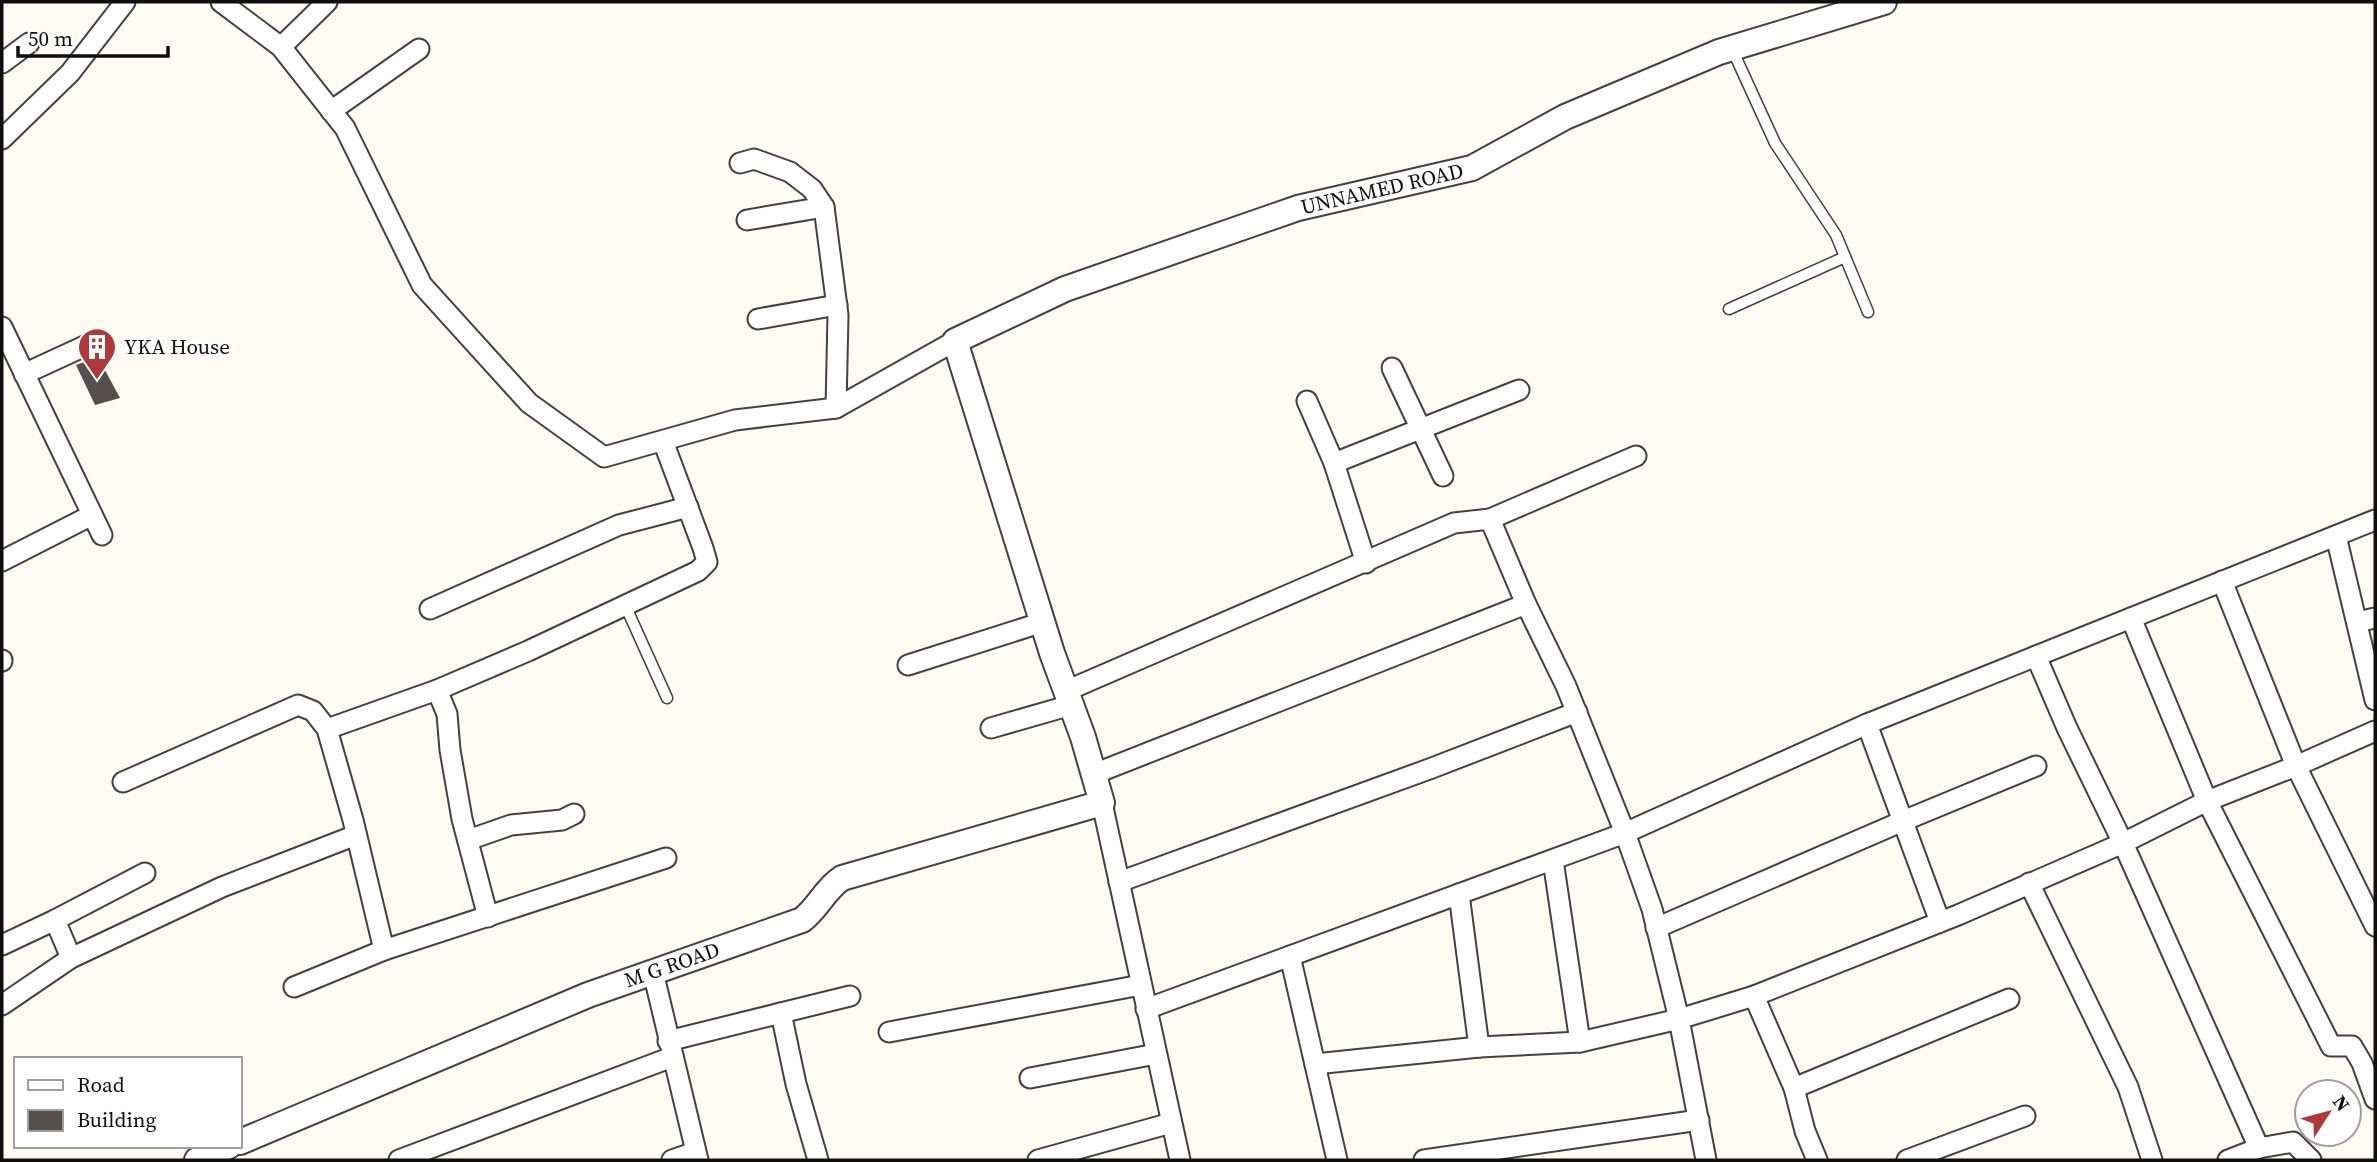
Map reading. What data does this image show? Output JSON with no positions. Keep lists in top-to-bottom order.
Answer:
{
  "streets": {
    "street": ["UNNAMED ROAD", "M G ROAD"]
  },
  "places": {
    "building": ["YKA House"]
  },
  "legend": ["Road", "Building"],
  "scale_bar": "50 m",
  "north": "top right"
}
